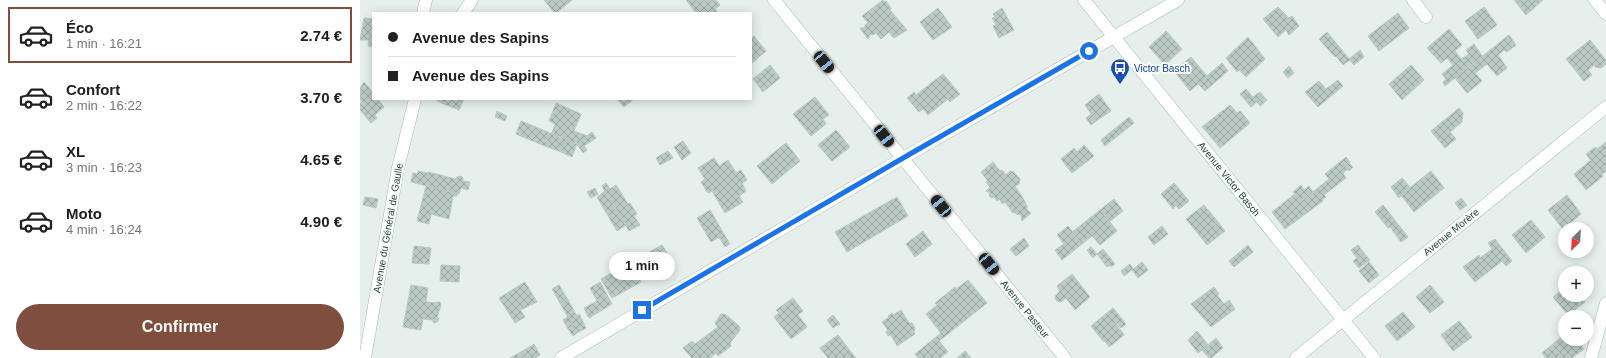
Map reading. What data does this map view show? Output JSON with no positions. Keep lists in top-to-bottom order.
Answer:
{
  "streets": {
    "street": [
      "Avenue Victor Basch",
      "Avenue du Général de Gaulle",
      "Avenue Morère",
      "Avenue Pasteur"
    ]
  },
  "crossings": [
    ["Avenue Victor Basch", "Avenue Morère"]
  ],
  "places": {
    "bus stop": ["Victor Basch"]
  },
  "north": "bottom left",
  "page": {
    "list": [
      {
        "name": "Éco",
        "note": "1 min · 16:21",
        "value": "2.74 €"
      },
      {
        "name": "Confort",
        "note": "2 min · 16:22",
        "value": "3.70 €"
      },
      {
        "name": "XL",
        "note": "3 min · 16:23",
        "value": "4.65 €"
      },
      {
        "name": "Moto",
        "note": "4 min · 16:24",
        "value": "4.90 €"
      }
    ],
    "banner": ["Avenue des Sapins", "Avenue des Sapins"],
    "map_buttons": ["+", "−"],
    "bubble": "1 min",
    "buttons": "Confirmer"
  }
}
